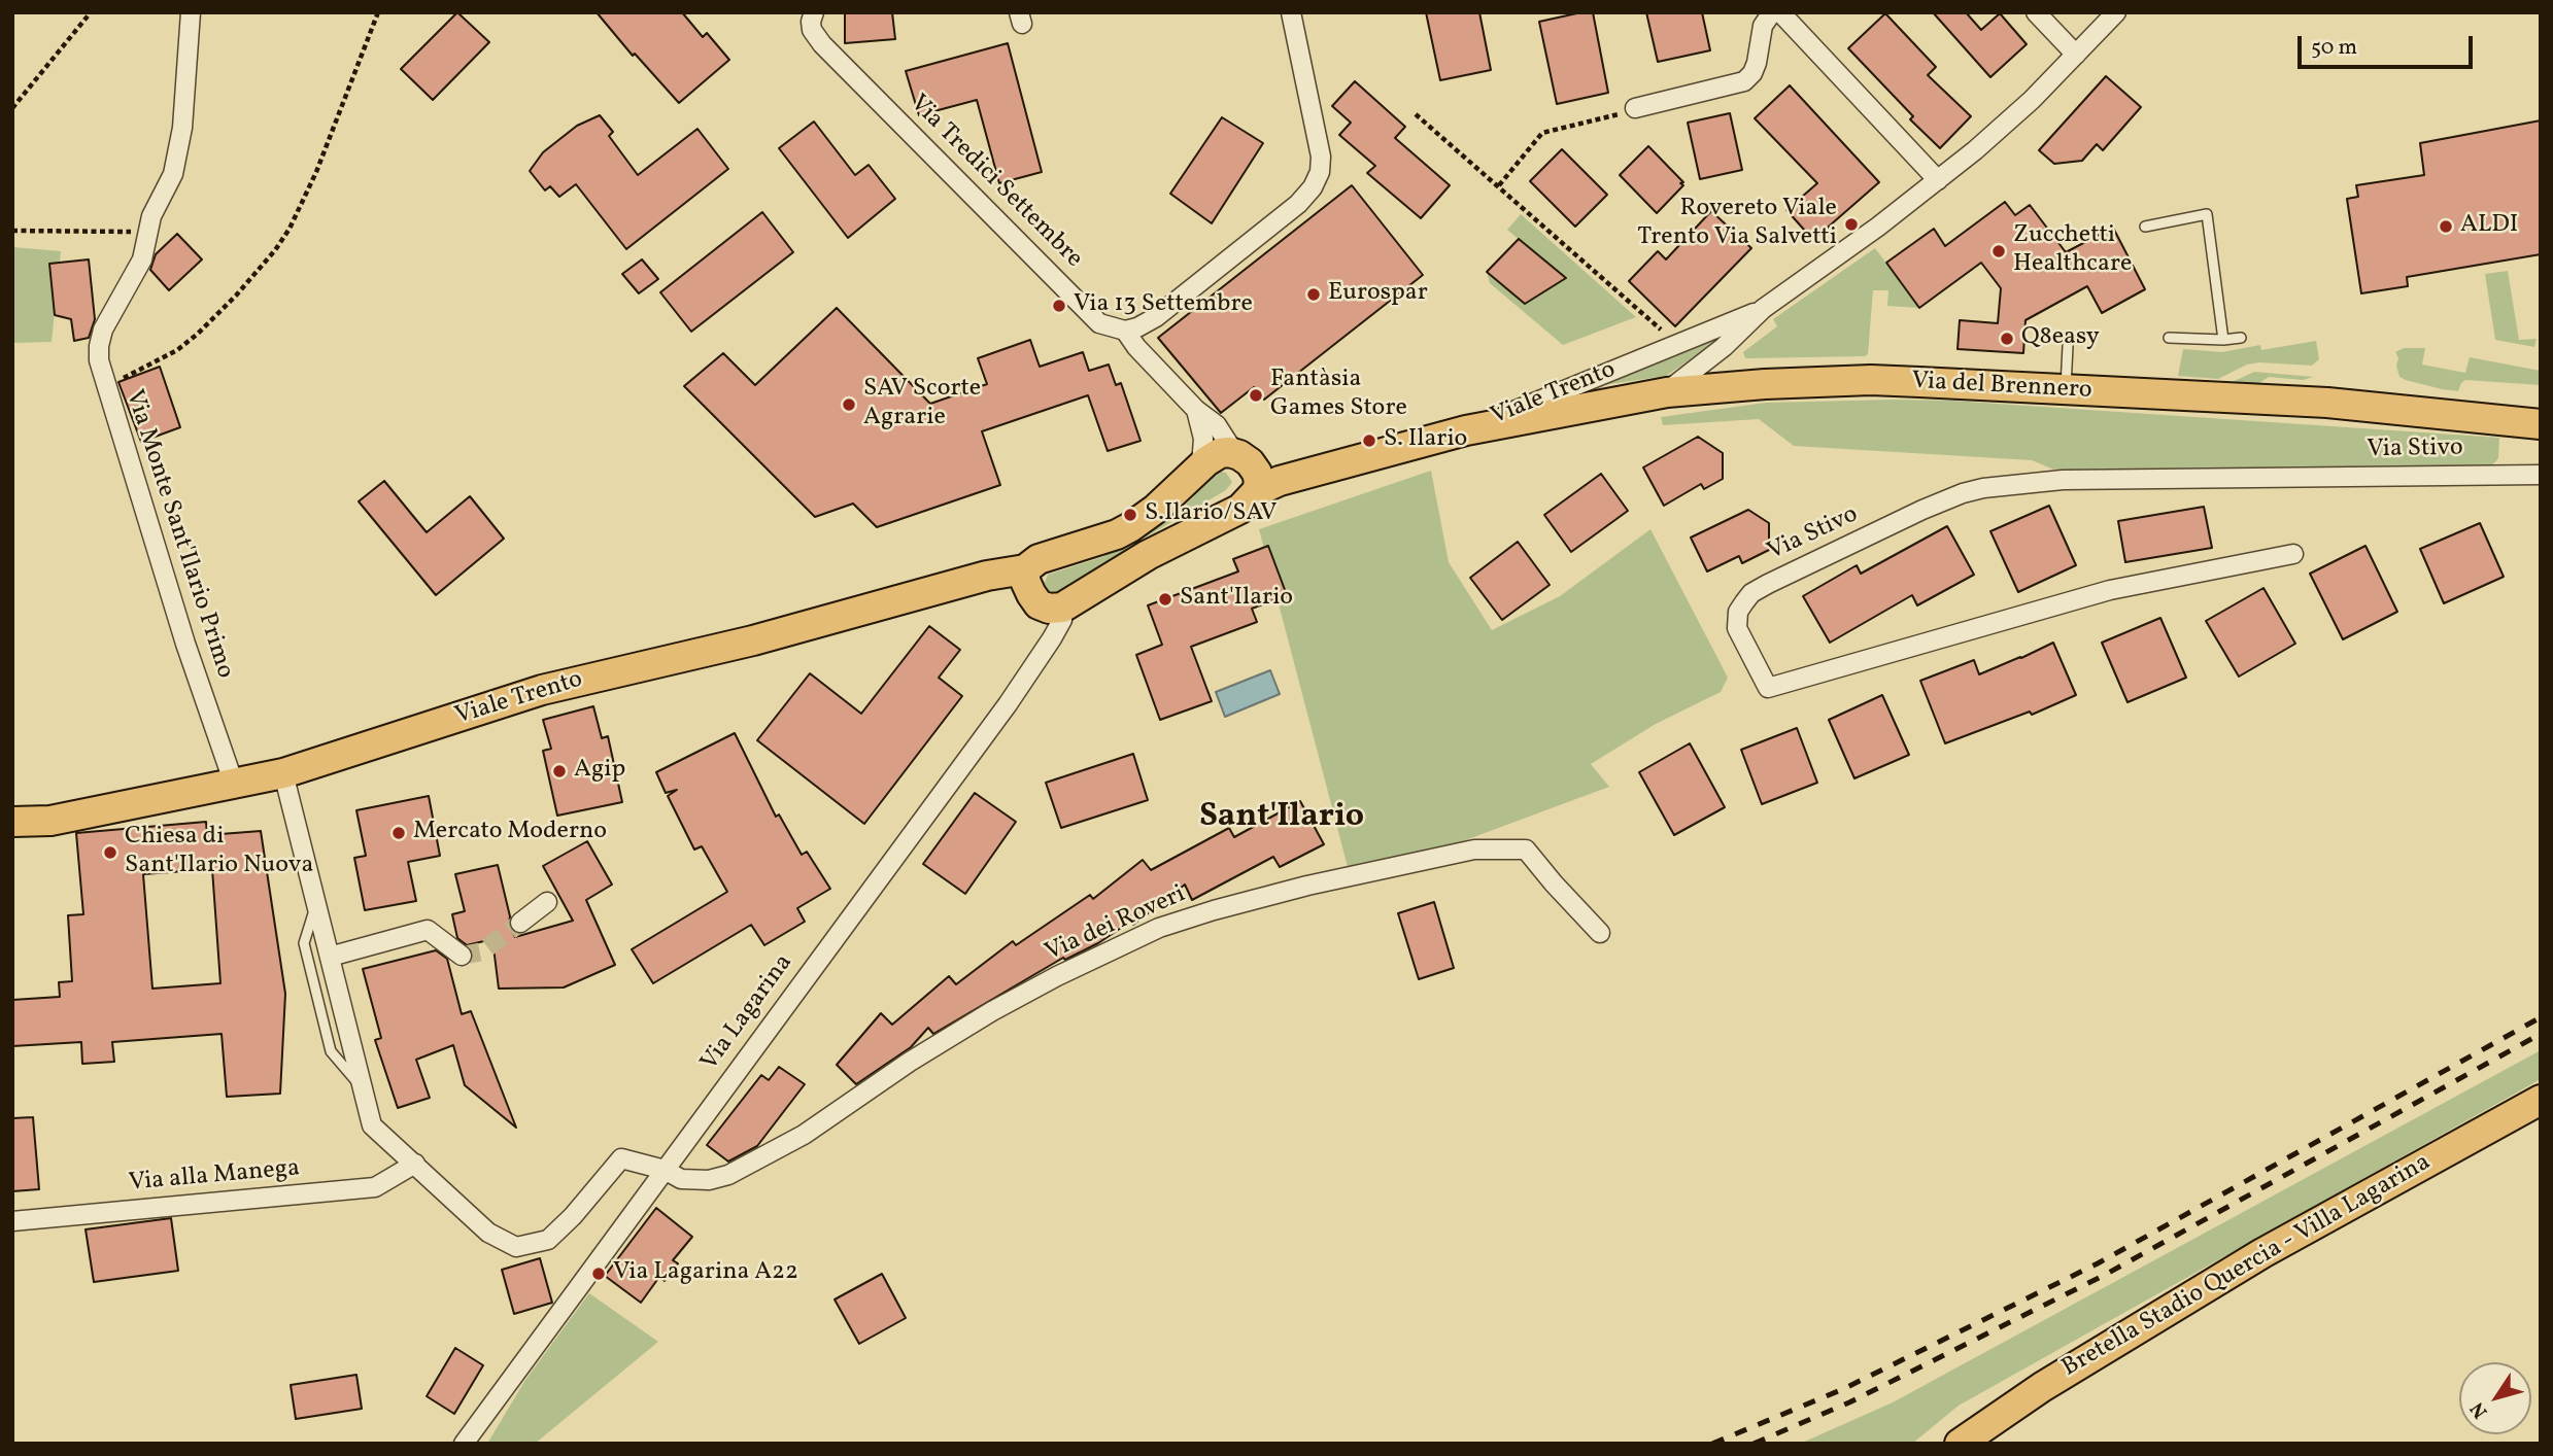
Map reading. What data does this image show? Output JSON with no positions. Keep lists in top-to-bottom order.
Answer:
{
  "streets": {
    "main road": ["Via del Brennero", "Viale Trento", "Bretella Stadio Quercia - Villa Lagarina"],
    "street": [
      "Via Tredici Settembre",
      "Via Stivo",
      "Via Monte Sant'Ilario Primo",
      "Via dei Roveri",
      "Via Lagarina",
      "Via alla Manega"
    ]
  },
  "crossings": [
    ["Via Tredici Settembre", "Viale Trento"],
    ["Via del Brennero", "Viale Trento"],
    ["Viale Trento", "Via Monte Sant'Ilario Primo"],
    ["Viale Trento", "Via Lagarina"],
    ["Via dei Roveri", "Via Lagarina"],
    ["Via dei Roveri", "Via alla Manega"]
  ],
  "districts": ["Sant'Ilario"],
  "places": [
    "Rovereto Viale Trento Via Salvetti",
    "ALDI",
    "Zucchetti Healthcare",
    "Eurospar",
    "Via 13 Settembre",
    "Q8easy",
    "Fantàsia Games Store",
    "SAV Scorte Agrarie",
    "S. Ilario",
    "S.Ilario/SAV",
    "Sant'Ilario",
    "Agip",
    "Mercato Moderno",
    "Chiesa di Sant'Ilario Nuova",
    "Via Lagarina A22"
  ],
  "scale_bar": "50 m",
  "north": "bottom left"
}
